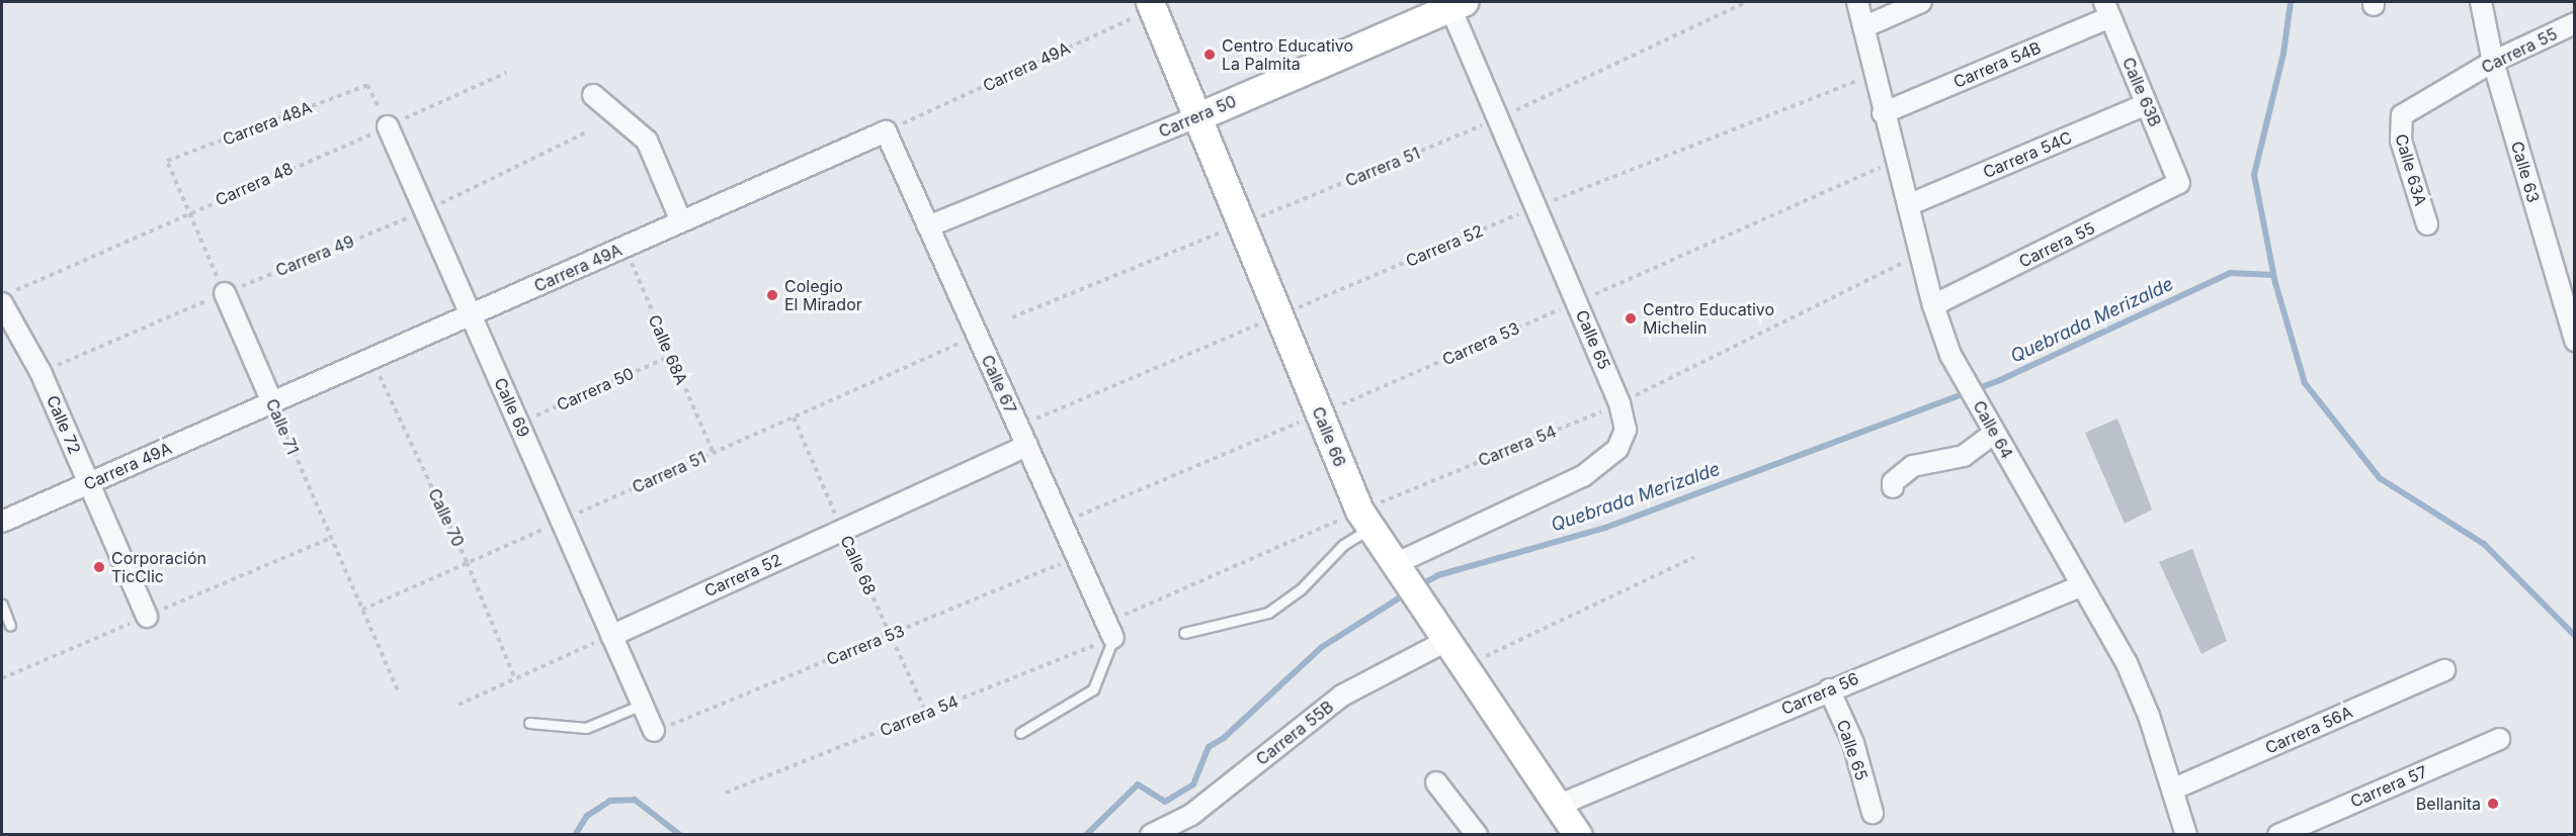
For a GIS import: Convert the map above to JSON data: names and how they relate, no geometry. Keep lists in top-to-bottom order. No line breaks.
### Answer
{"streets":{"street":["Carrera 55","Carrera 54B","Carrera 49A","Calle 63B","Carrera 50","Carrera 54C","Calle 63A","Calle 63","Carrera 52","Calle 65","Calle 67","Calle 69","Calle 72","Calle 71","Calle 64","Calle 66","Carrera 56","Carrera 56A","Carrera 55B","Carrera 57"],"path":["Carrera 48A","Carrera 51","Carrera 48","Carrera 49","Carrera 53","Calle 68A","Carrera 54","Calle 70","Calle 68"]},"crossings":[["Carrera 55","Calle 63B"],["Carrera 55","Calle 63A"],["Carrera 55","Calle 63"],["Carrera 55","Calle 64"],["Carrera 54B","Calle 63B"],["Carrera 54B","Calle 64"],["Carrera 49A","Calle 68A"],["Carrera 49A","Calle 67"],["Carrera 49A","Calle 69"],["Carrera 49A","Calle 72"],["Carrera 49A","Calle 71"],["Carrera 49A","Calle 66"],["Carrera 49A","Calle 70"],["Calle 63B","Carrera 54C"],["Carrera 50","Calle 65"],["Carrera 50","Calle 68A"],["Carrera 50","Calle 67"],["Carrera 50","Calle 69"],["Carrera 50","Calle 66"],["Carrera 48A","Carrera 48"],["Carrera 48A","Calle 69"],["Carrera 54C","Calle 64"],["Carrera 51","Calle 65"],["Carrera 51","Calle 68A"],["Carrera 51","Calle 67"],["Carrera 51","Calle 69"],["Carrera 51","Calle 71"],["Carrera 51","Calle 66"],["Carrera 51","Calle 70"],["Carrera 51","Calle 68"],["Carrera 48","Calle 69"],["Carrera 48","Calle 72"],["Carrera 52","Calle 65"],["Carrera 52","Calle 67"],["Carrera 52","Calle 69"],["Carrera 52","Calle 64"],["Carrera 52","Calle 66"],["Carrera 52","Calle 68"],["Carrera 49","Calle 69"],["Carrera 49","Calle 72"],["Carrera 49","Calle 71"],["Calle 65","Carrera 53"],["Calle 65","Calle 66"],["Calle 65","Carrera 54"],["Calle 65","Carrera 56"],["Carrera 53","Calle 67"],["Carrera 53","Calle 69"],["Carrera 53","Calle 64"],["Carrera 53","Calle 66"],["Carrera 53","Calle 68"],["Calle 67","Carrera 54"],["Calle 64","Carrera 54"],["Calle 64","Carrera 56"],["Calle 64","Carrera 56A"],["Calle 66","Carrera 54"],["Calle 66","Carrera 56"],["Calle 66","Carrera 55B"],["Carrera 54","Calle 68"]],"water":["Quebrada Merizalde"],"places":["Centro Educativo La Palmita","Colegio El Mirador","Centro Educativo Michelin","Corporación TicClic","Bellanita"]}
